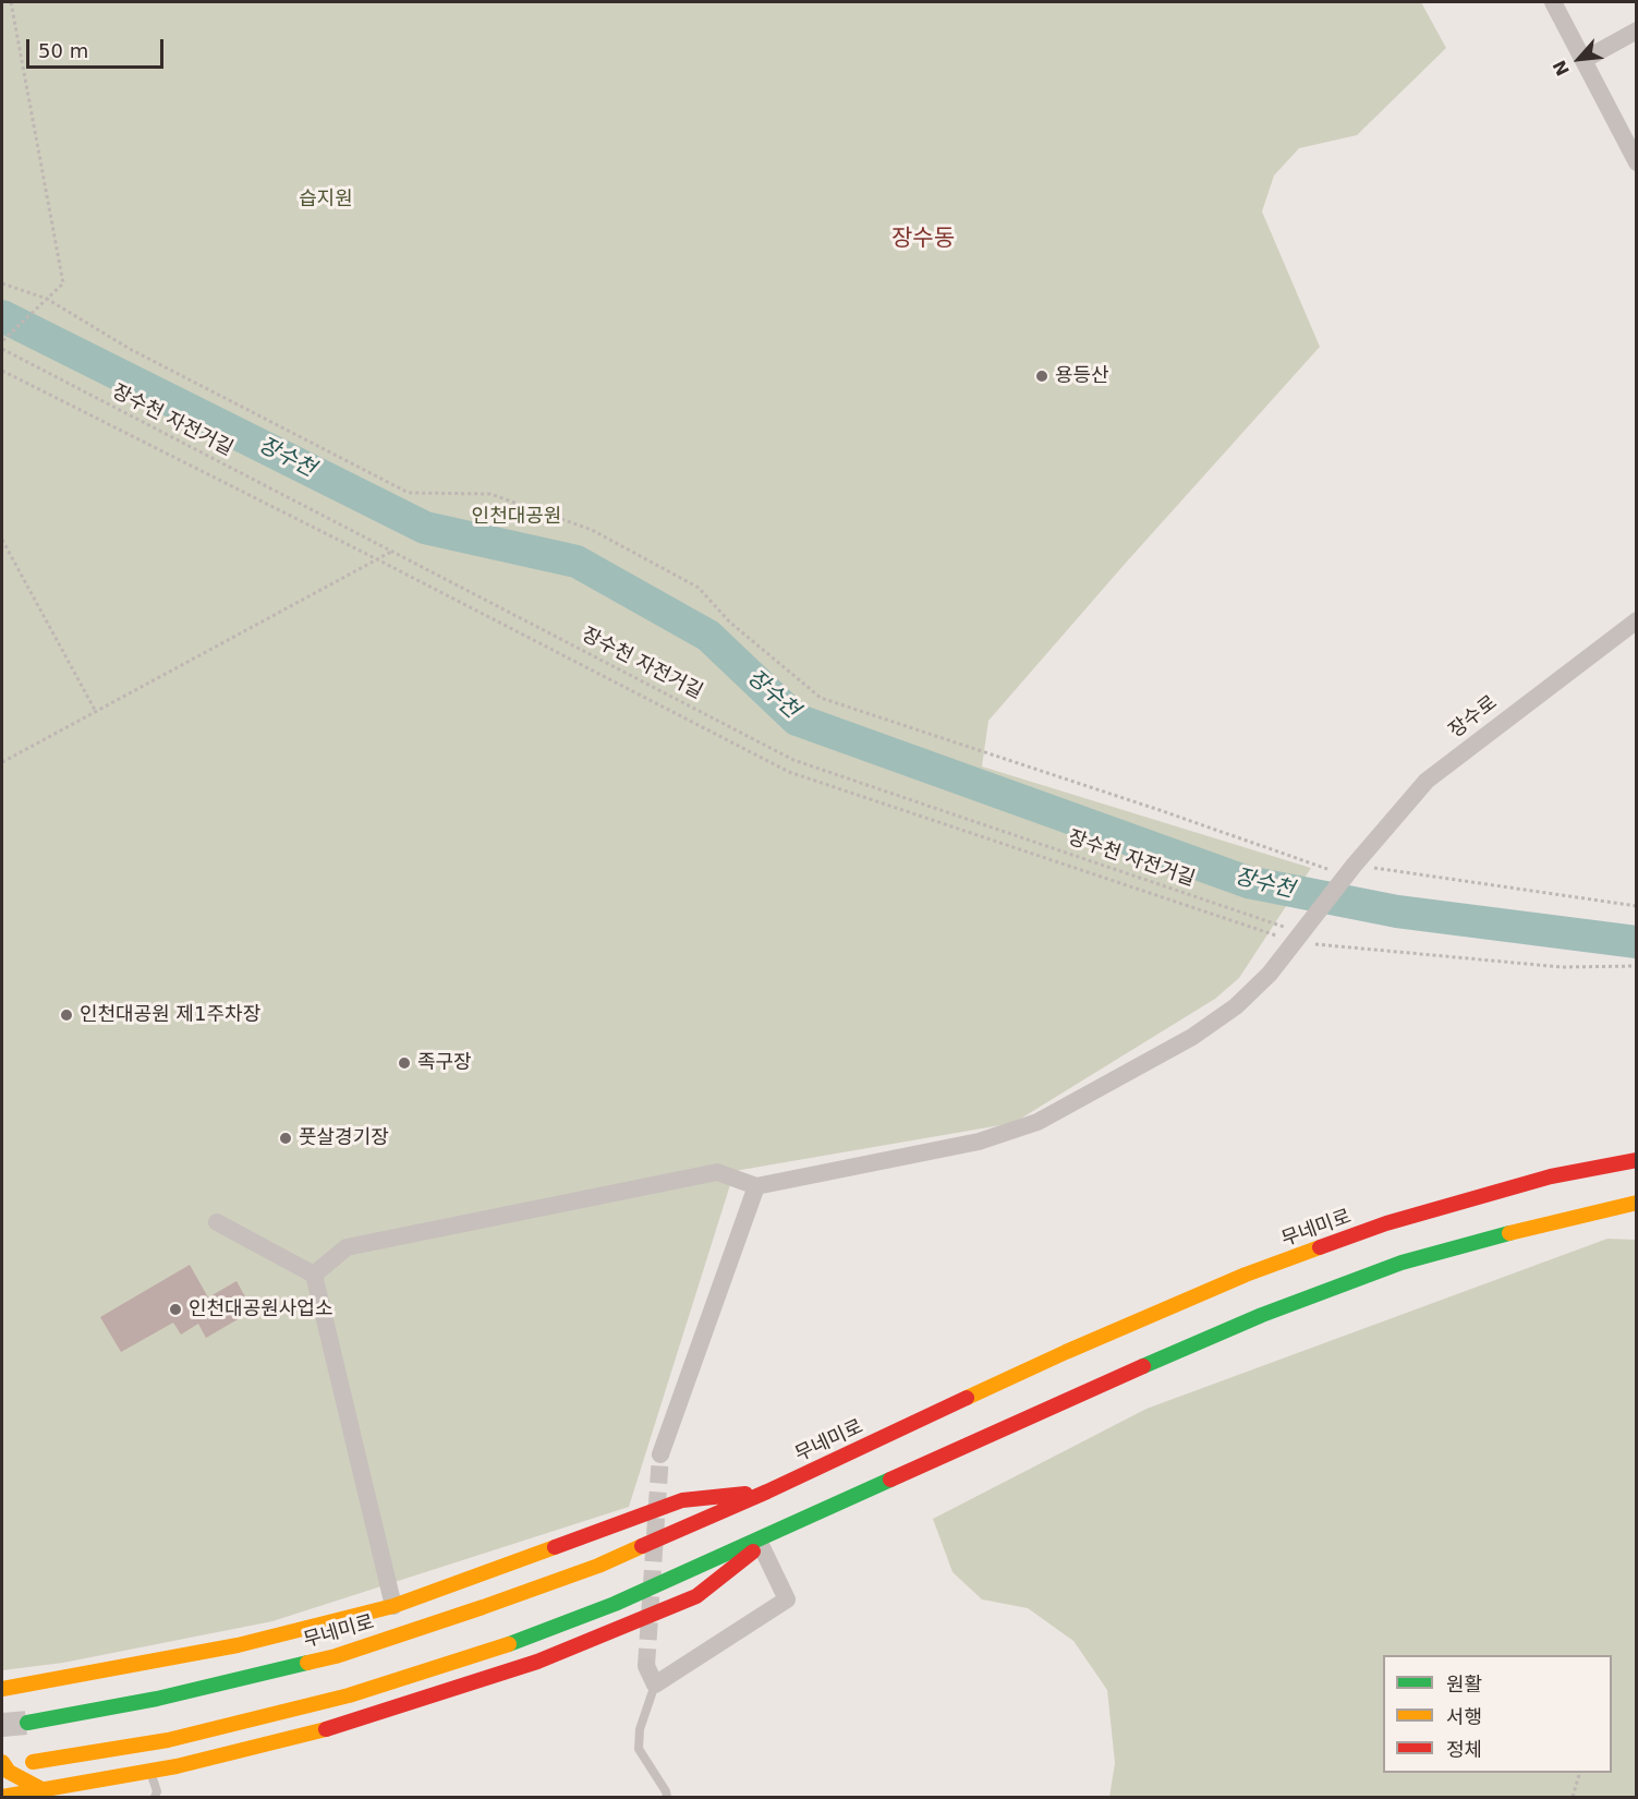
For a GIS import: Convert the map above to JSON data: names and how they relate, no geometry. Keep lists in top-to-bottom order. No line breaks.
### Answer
{"streets":{"main road":["무네미로"],"street":["장수로"],"path":["장수천 자전거길"]},"crossings":[["장수천 자전거길","장수로"]],"districts":["장수동"],"water":["장수천"],"parks":["습지원","인천대공원"],"places":["용등산","인천대공원 제1주차장","족구장","풋살경기장","인천대공원사업소"],"legend":["원활","서행","정체"],"scale_bar":"50 m","north":"bottom left"}
